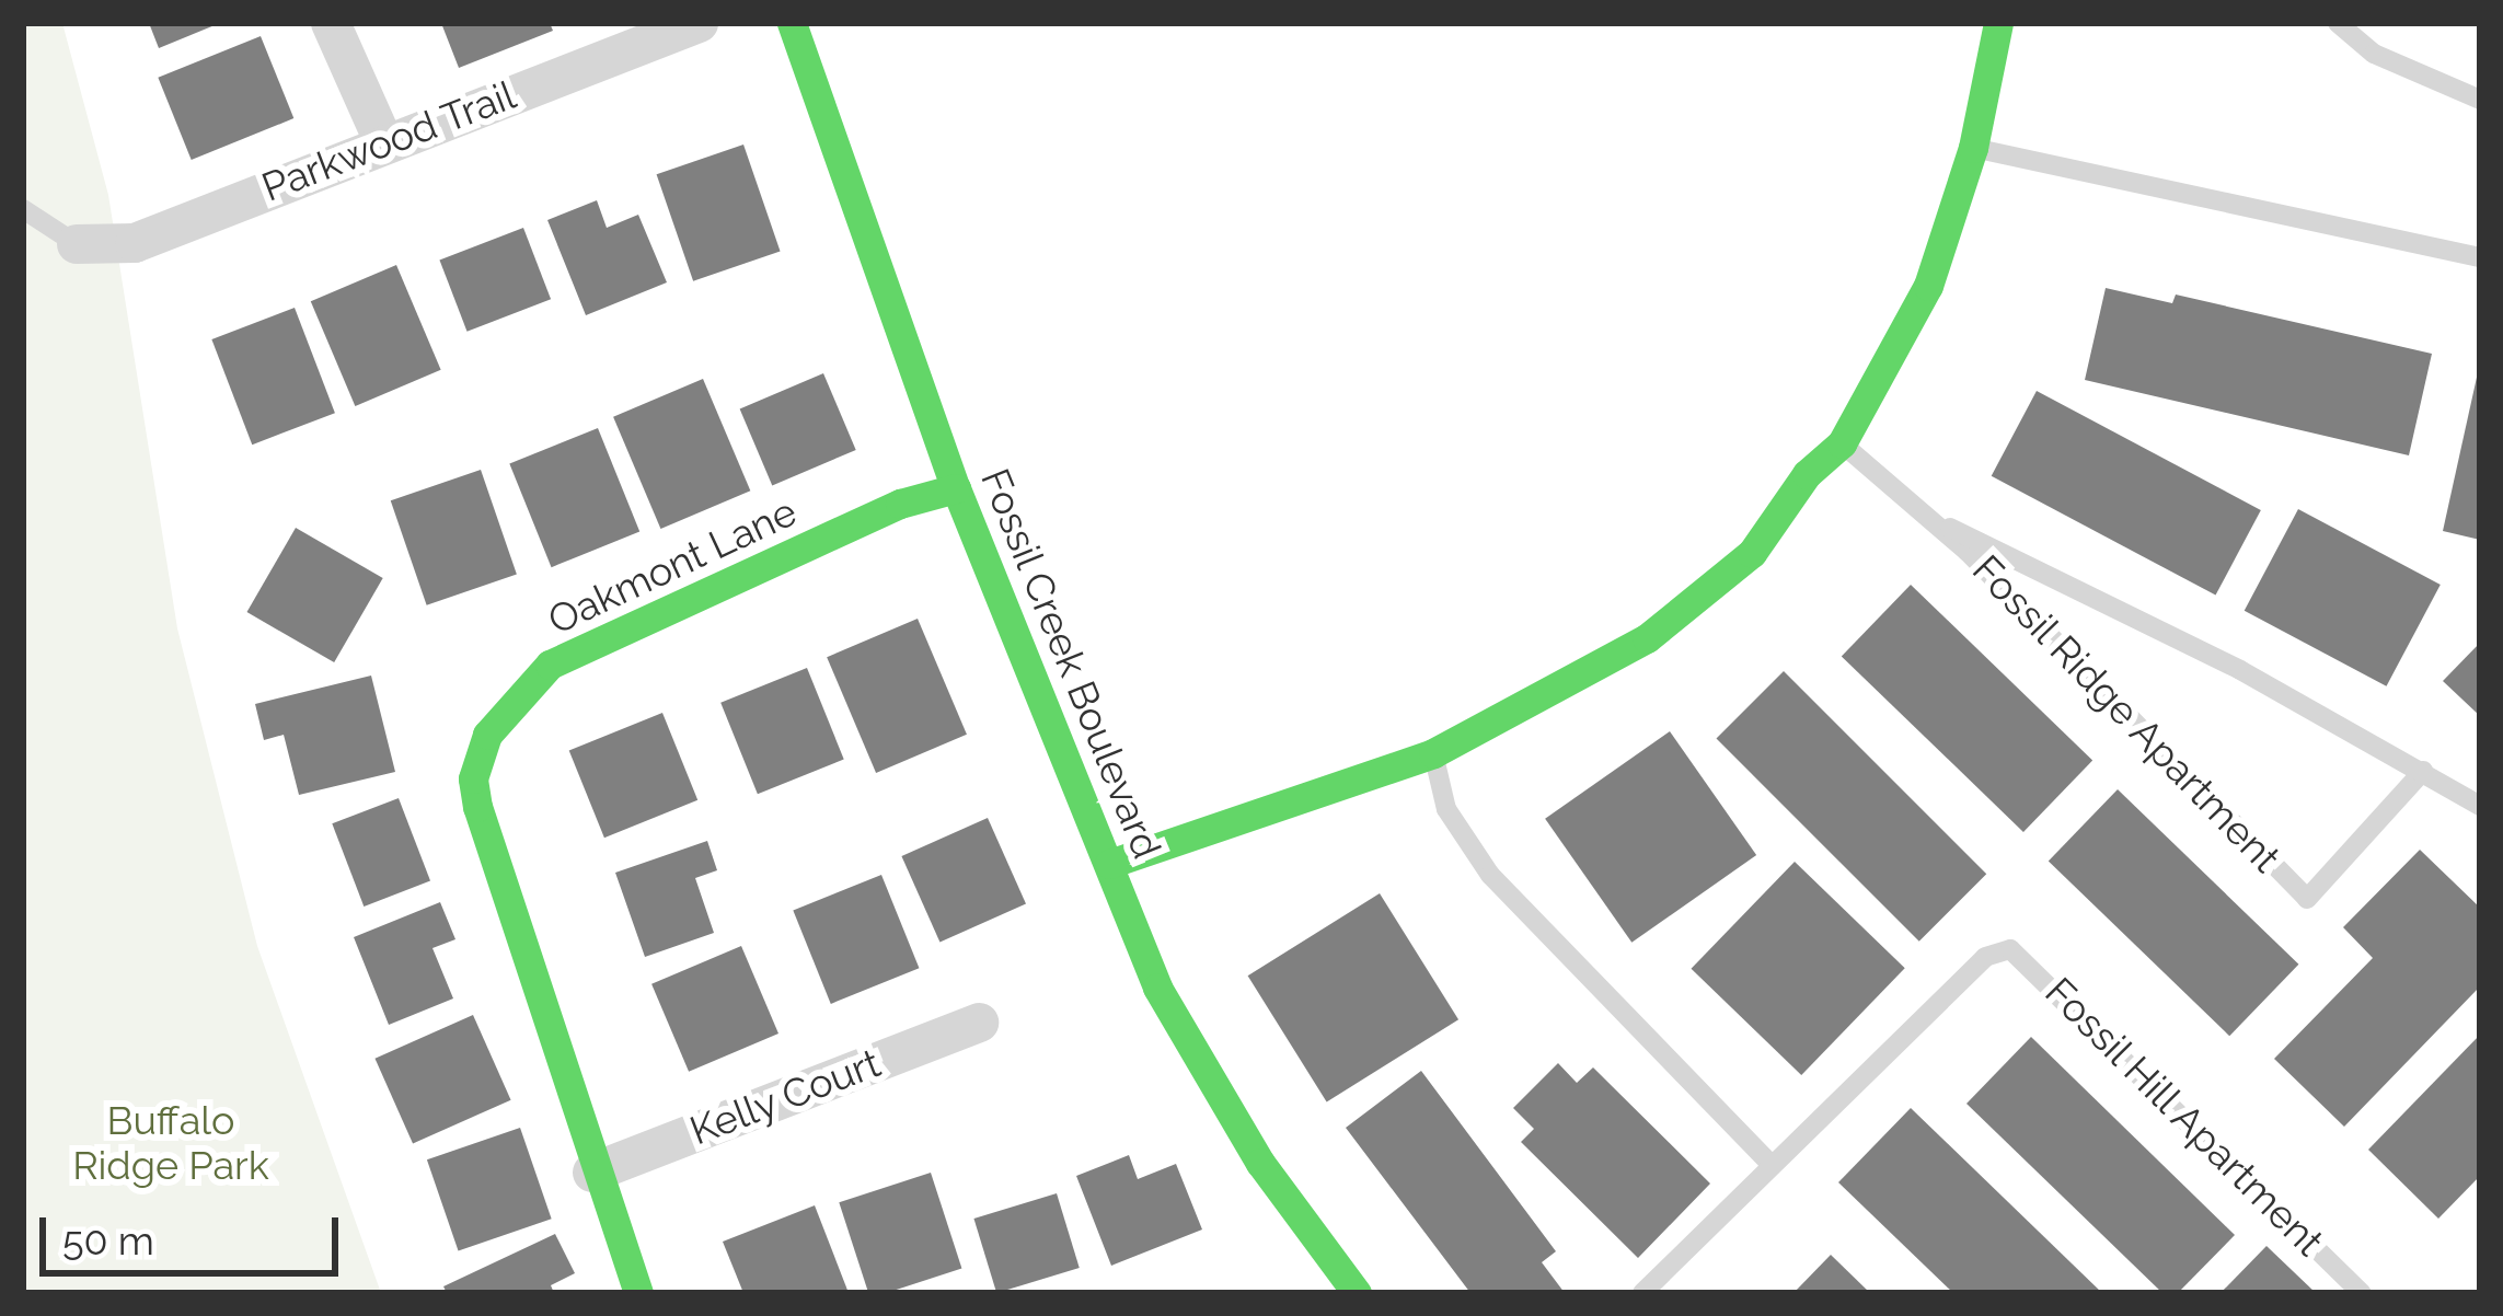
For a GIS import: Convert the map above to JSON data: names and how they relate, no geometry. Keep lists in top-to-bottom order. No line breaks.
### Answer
{"streets":{"street":["Parkwood Trail","Oakmont Lane","Fossil Creek Boulevard","Kelly Court"],"lane":["Fossil Ridge Apartment","Fossil Hill Apartment"]},"crossings":[["Oakmont Lane","Fossil Creek Boulevard"],["Oakmont Lane","Kelly Court"]],"parks":["Buffalo Ridge Park"],"scale_bar":"50 m"}
